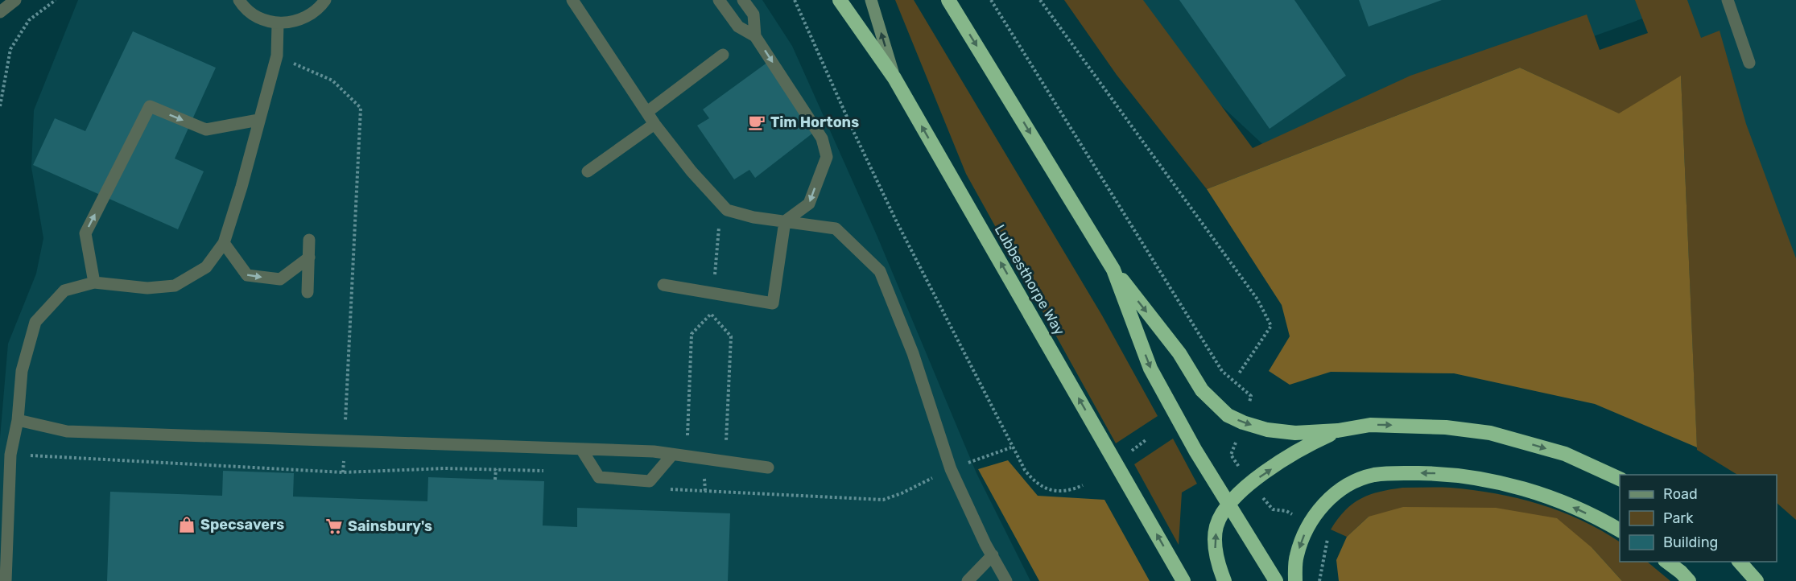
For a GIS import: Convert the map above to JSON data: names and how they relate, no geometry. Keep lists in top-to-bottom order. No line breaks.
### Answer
{"streets":{"highway":["Lubbesthorpe Way"]},"places":{"cafe":["Tim Hortons"],"shop":["Specsavers"],"supermarket":["Sainsbury's"]},"legend":["Road","Park","Building"]}
